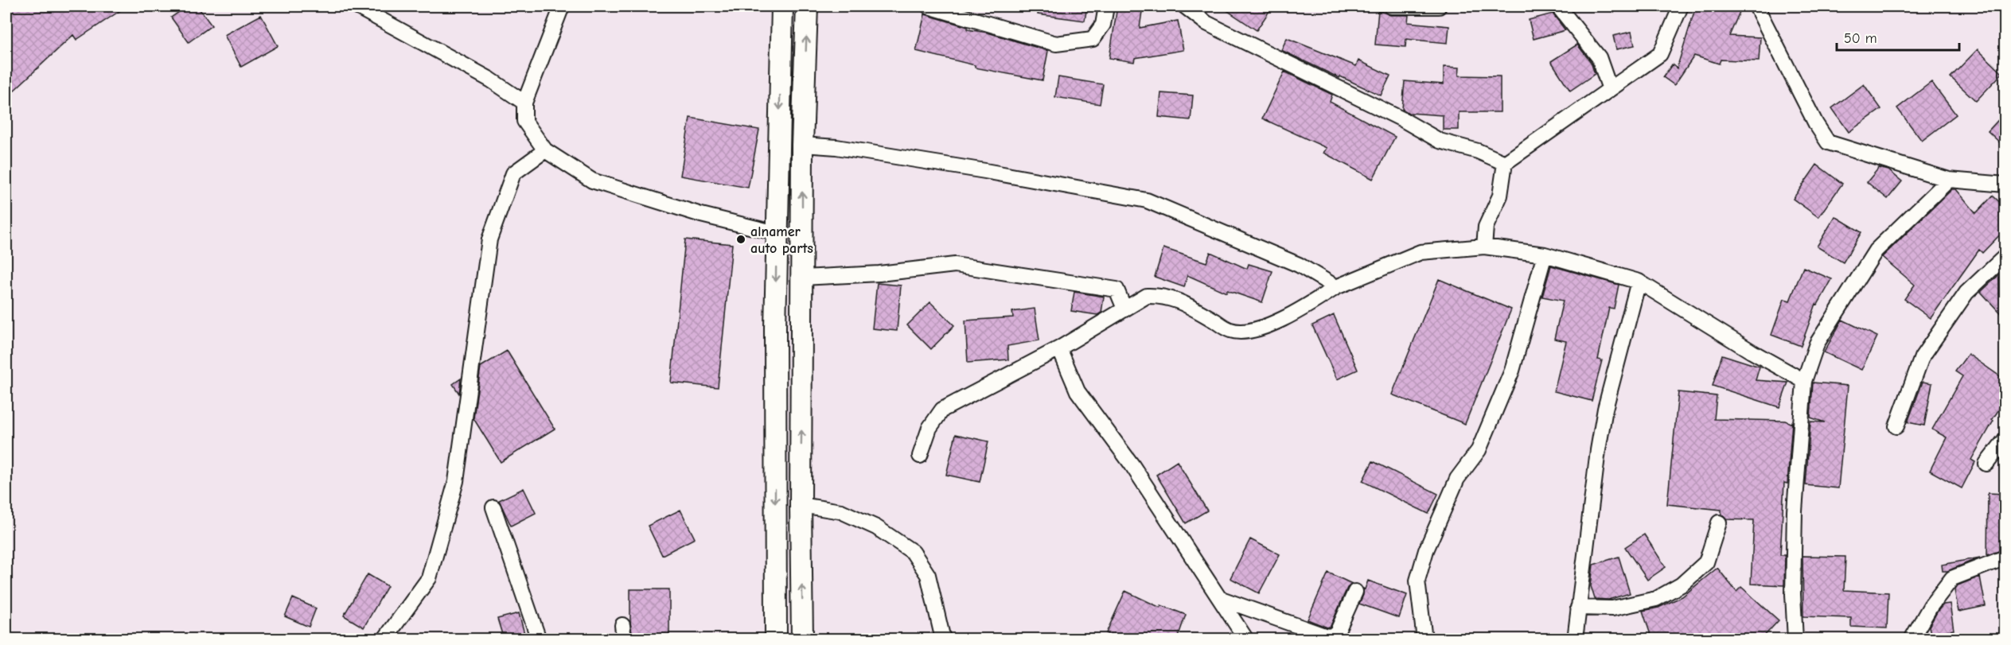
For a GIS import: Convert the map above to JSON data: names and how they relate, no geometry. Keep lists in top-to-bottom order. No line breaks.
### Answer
{"places":["alnamer auto parts"],"scale_bar":"50 m"}
